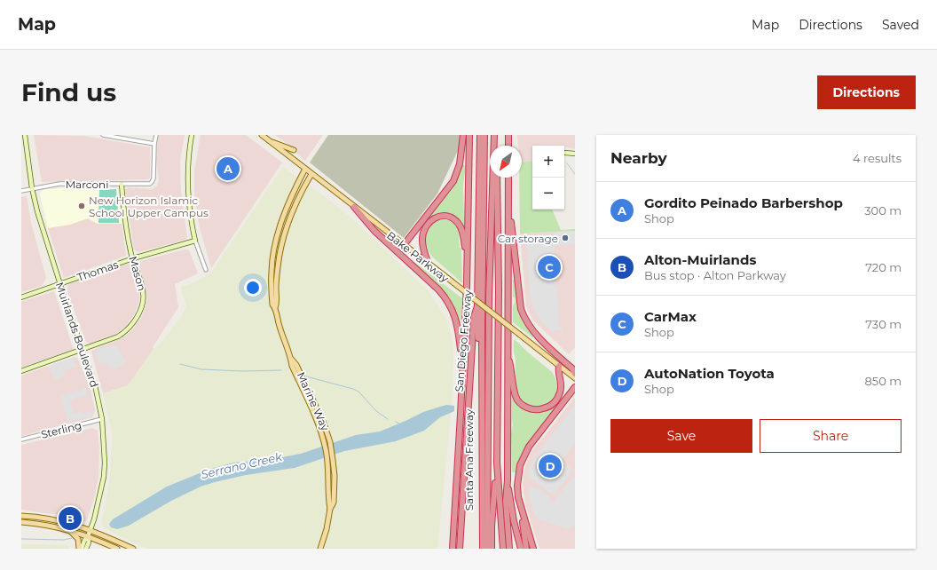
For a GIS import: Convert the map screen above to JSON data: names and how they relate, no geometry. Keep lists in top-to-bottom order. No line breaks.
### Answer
{"streets":{"highway":["San Diego Freeway","Santa Ana Freeway"],"main road":["Bake Parkway","Marine Way"],"street":["Marconi","Thomas","Mason","Muirlands Boulevard","Sterling"]},"crossings":[["Marconi","Mason"],["Marconi","Muirlands Boulevard"],["Bake Parkway","Marine Way"],["Thomas","Mason"],["Thomas","Muirlands Boulevard"],["Mason","Muirlands Boulevard"],["Muirlands Boulevard","Sterling"],["San Diego Freeway","Santa Ana Freeway"]],"water":["Serrano Creek"],"places":["New Horizon Islamic School Upper Campus","Car storage"],"north":"bottom left","page":{"header":"Map","nav":["Map","Directions","Saved"],"buttons":["Directions",["Save","Share"]],"title":"Find us","heading":["Nearby","4 results"],"map_buttons":["+","−"],"pins":["A","C","D","B"],"list":[{"mark":"A","name":"Gordito Peinado Barbershop","note":"Shop","value":"300 m"},{"mark":"B","name":"Alton-Muirlands","note":"Bus stop · Alton Parkway","value":"720 m"},{"mark":"C","name":"CarMax","note":"Shop","value":"730 m"},{"mark":"D","name":"AutoNation Toyota","note":"Shop","value":"850 m"}]}}
